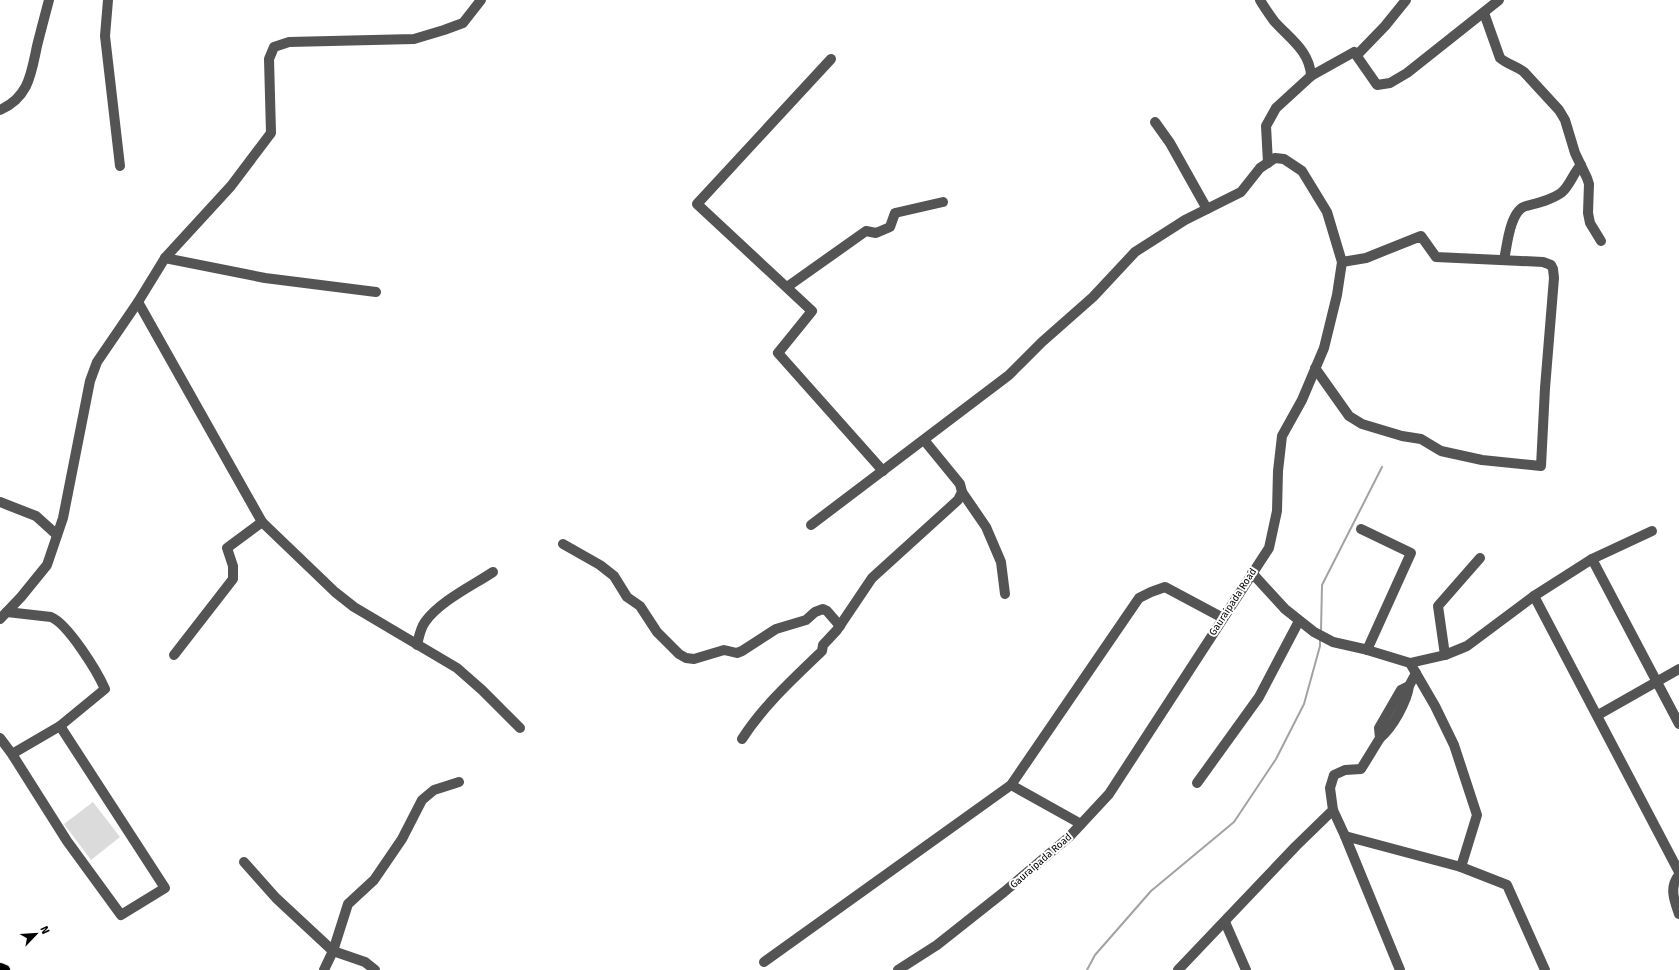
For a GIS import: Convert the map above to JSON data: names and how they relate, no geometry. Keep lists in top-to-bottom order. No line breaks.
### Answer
{"streets":{"street":["Gauraipada Road"]},"north":"top right"}
